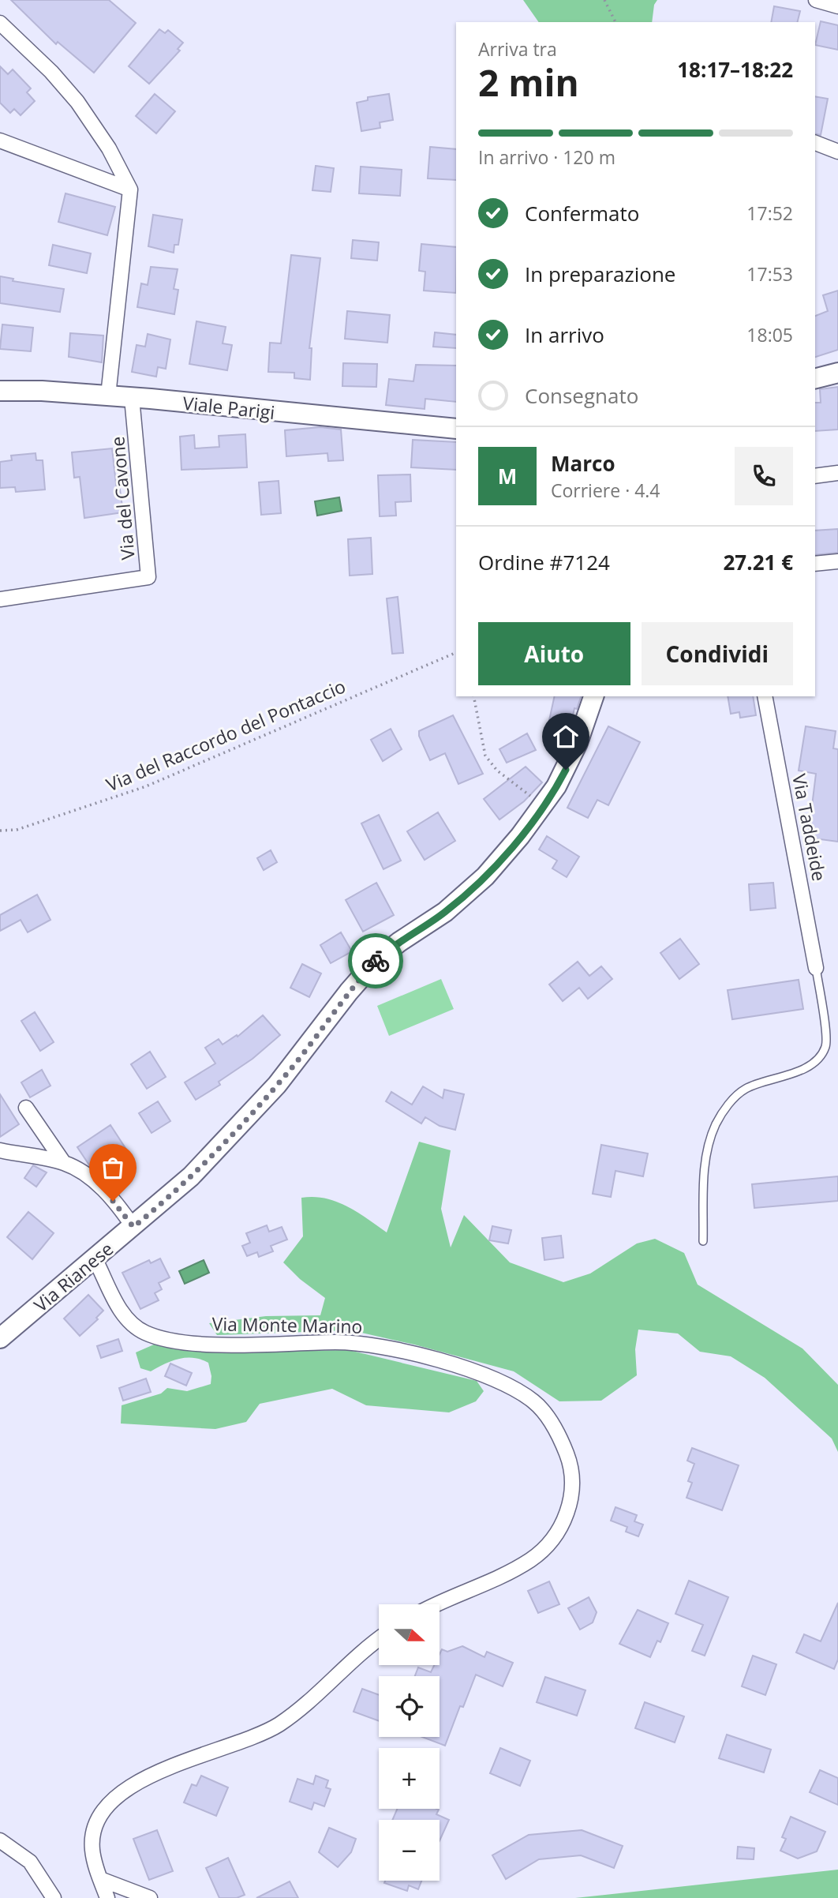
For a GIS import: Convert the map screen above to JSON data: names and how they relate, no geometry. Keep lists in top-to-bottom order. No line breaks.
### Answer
{"streets":{"main road":["Viale Parigi","Via Rianese"],"street":["Via del Cavone","Via Taddeide","Via Monte Marino"],"path":["Via del Raccordo del Pontaccio"]},"crossings":[["Viale Parigi","Via del Cavone"],["Via Rianese","Via Monte Marino"]],"north":"right","page":{"heading":["2 min","Arriva tra","18:17–18:22"],"panel":["Marco","Corriere · 4.4","Ordine #7124","27.21 €"],"bar":"In arrivo · 120 m","list":[["Confermato","17:52"],["In preparazione","17:53"],["In arrivo","18:05"],"Consegnato"],"round":"M","buttons":["Aiuto","Condividi"],"map_buttons":["+","−"]}}
